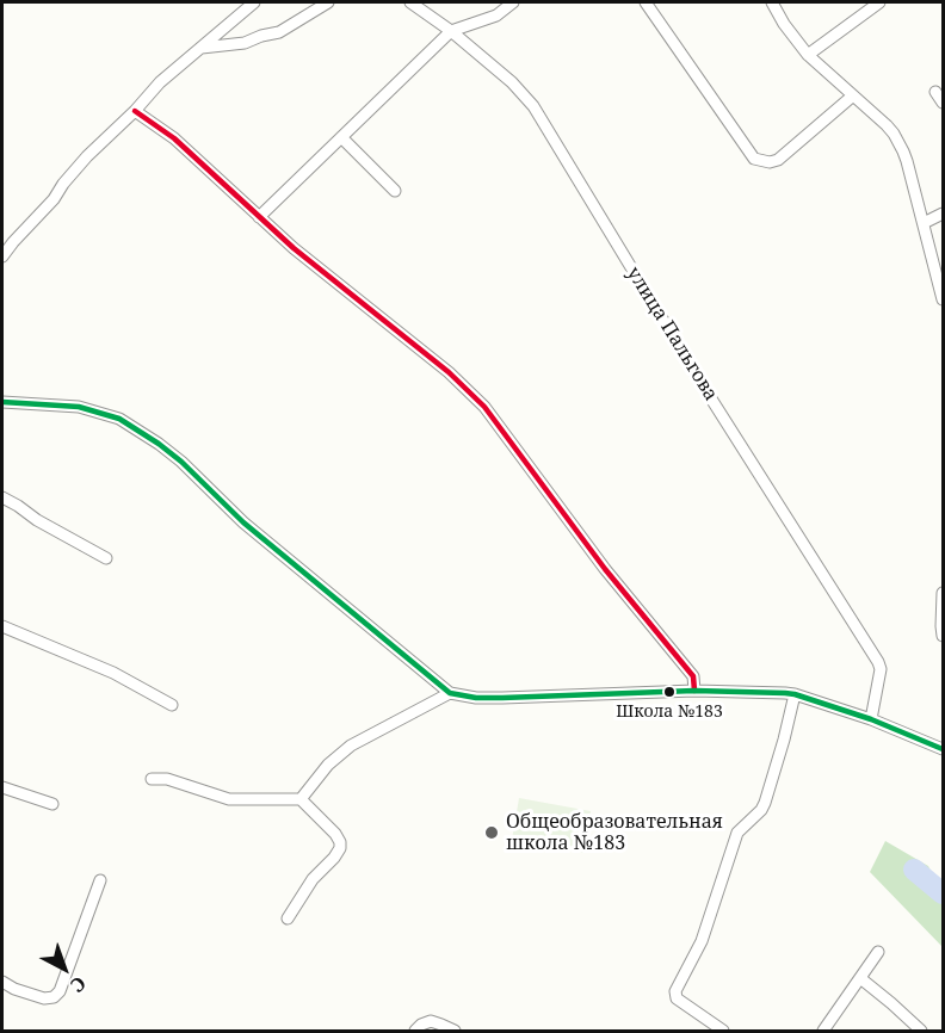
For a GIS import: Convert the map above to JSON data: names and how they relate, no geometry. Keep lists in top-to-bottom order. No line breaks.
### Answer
{"streets":{"street":["улица Пальгова"]},"places":["Школа №183","Общеобразовательная школа №183"],"north":"bottom right"}
